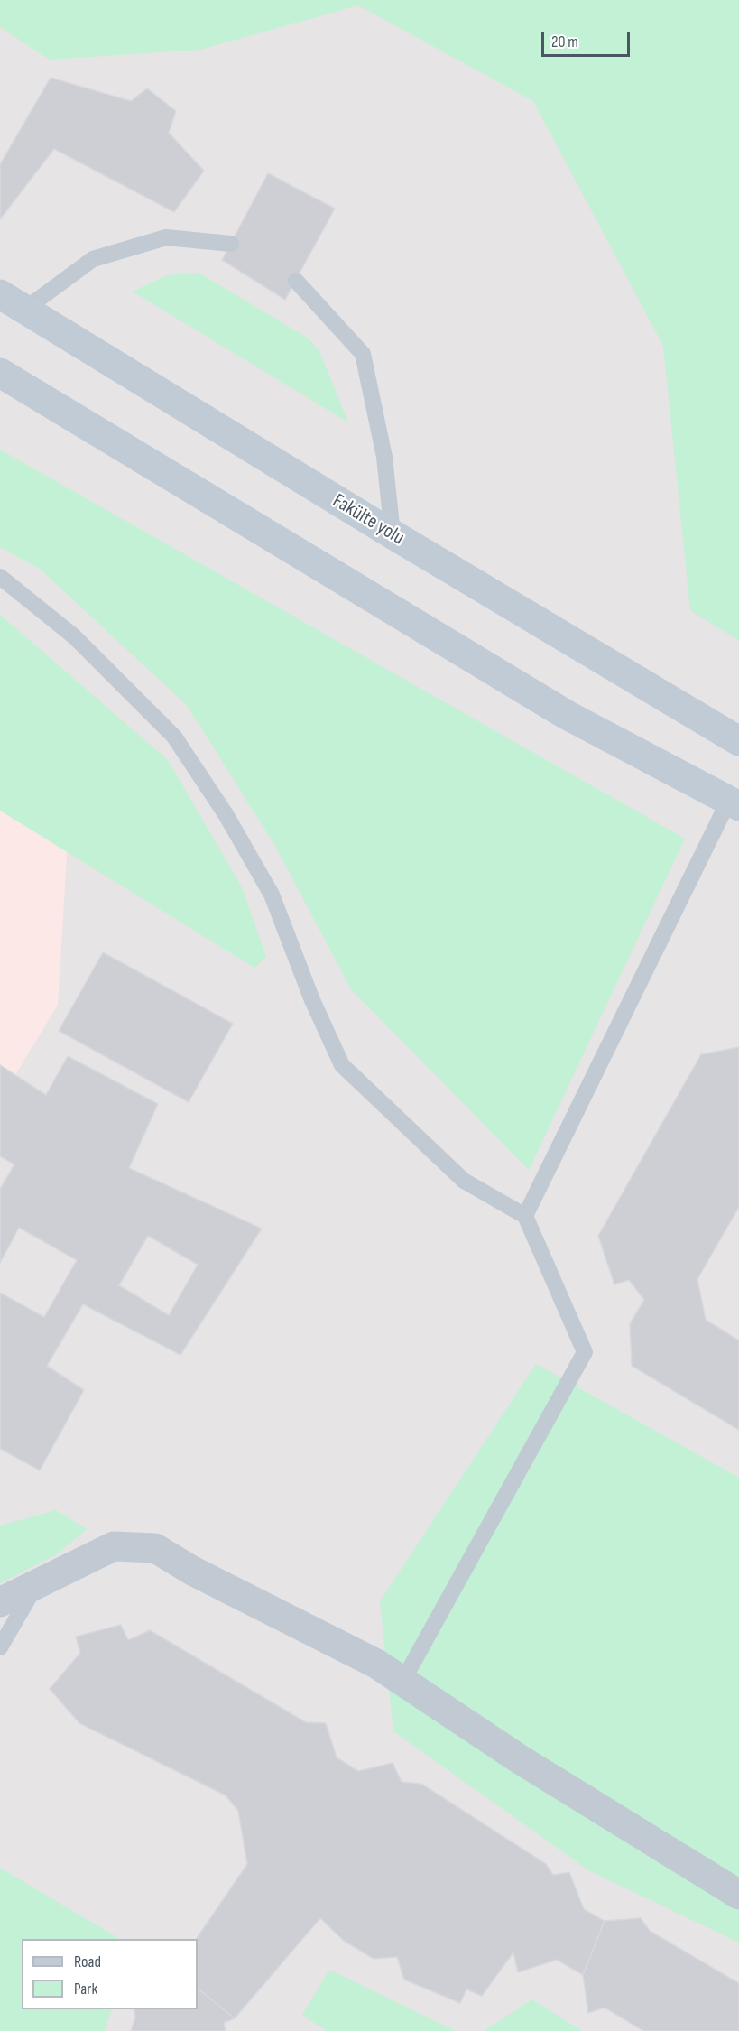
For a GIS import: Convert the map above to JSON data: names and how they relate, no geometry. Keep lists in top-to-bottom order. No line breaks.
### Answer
{"streets":{"street":["Fakülte yolu"]},"legend":["Road","Park"],"scale_bar":"20 m"}
